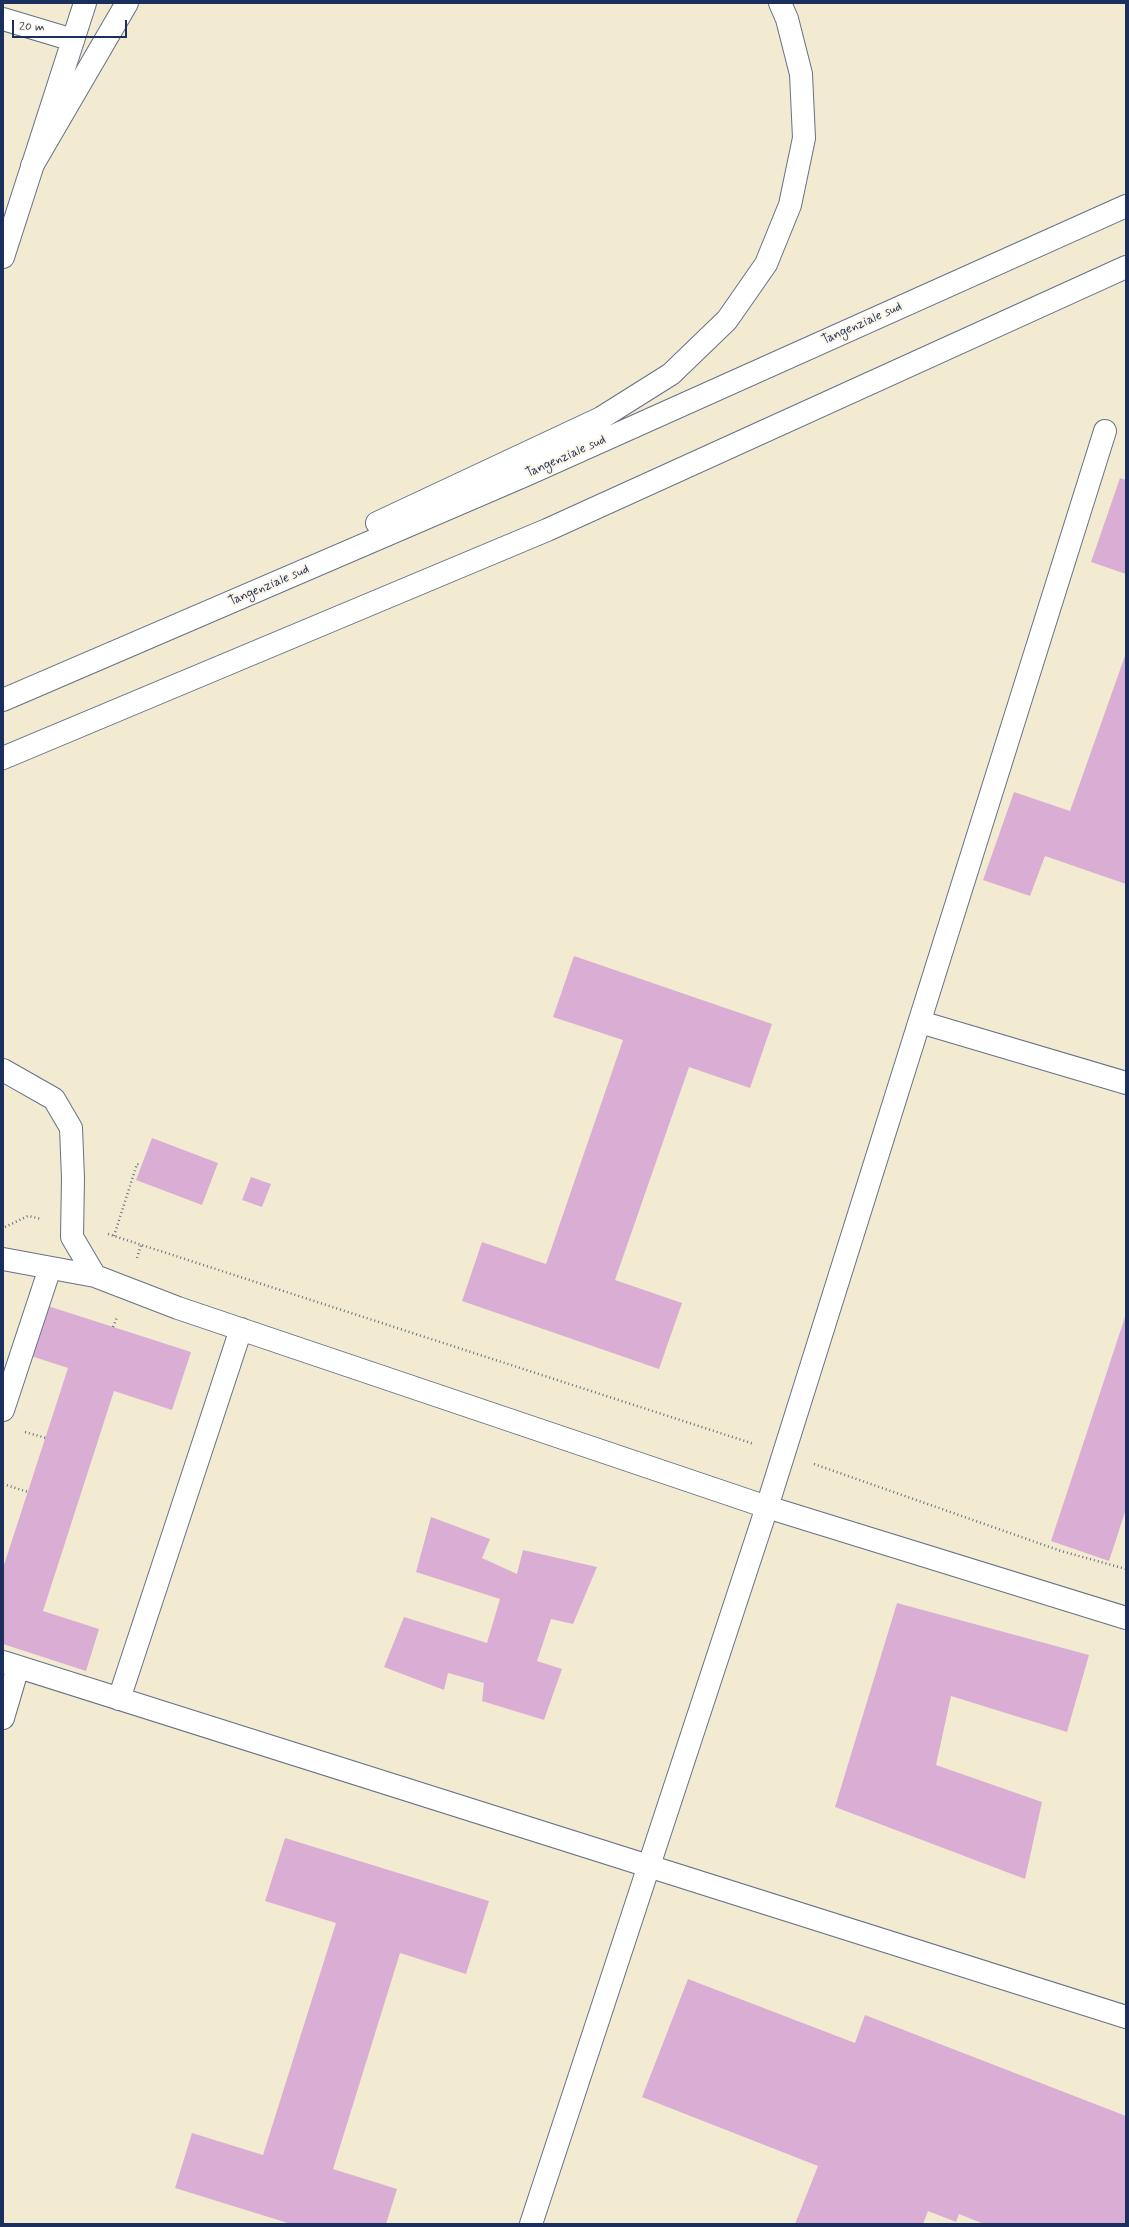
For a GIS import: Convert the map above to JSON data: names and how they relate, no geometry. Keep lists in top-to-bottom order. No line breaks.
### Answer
{"streets":{"main road":["Tangenziale sud"]},"scale_bar":"20 m"}
